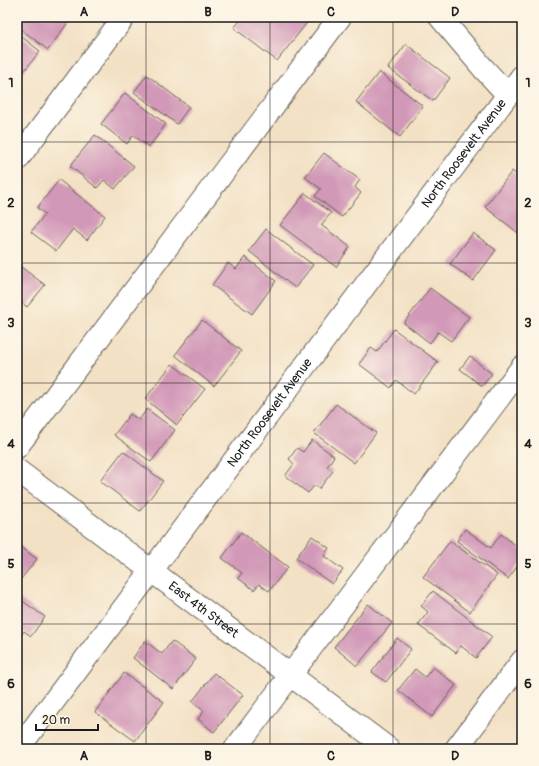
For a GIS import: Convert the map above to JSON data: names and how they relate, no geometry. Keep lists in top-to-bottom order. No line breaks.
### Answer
{"streets":{"street":["North Roosevelt Avenue","East 4th Street"]},"crossings":[["North Roosevelt Avenue","East 4th Street"]],"scale_bar":"20 m","grid":{"columns":["A","B","C","D"],"rows":["1","2","3","4","5","6"]}}
